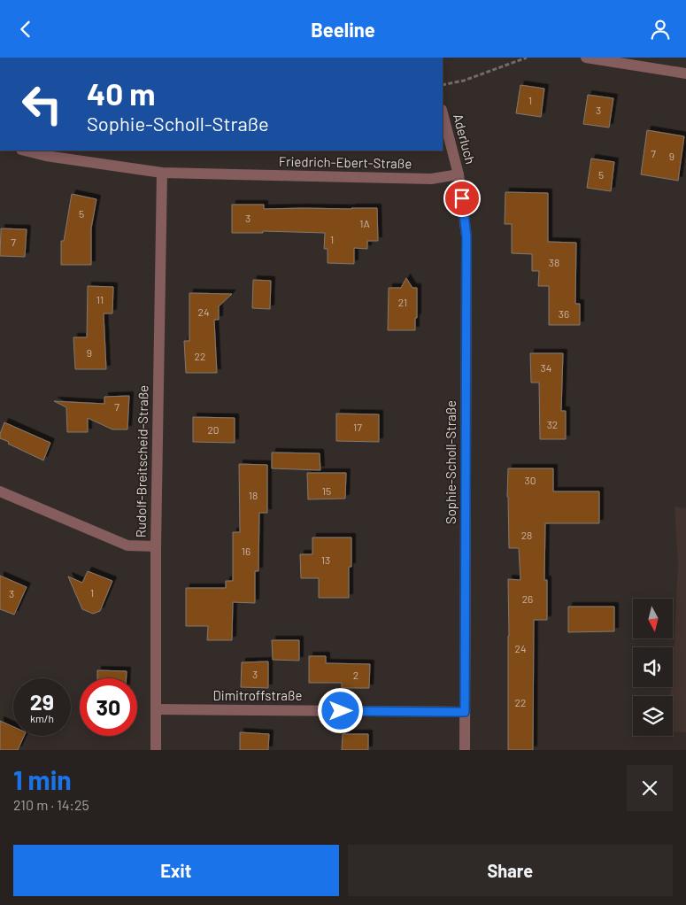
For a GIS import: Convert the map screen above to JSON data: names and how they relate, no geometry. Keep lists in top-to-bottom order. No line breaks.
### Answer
{"streets":{"street":["Aderluch","Friedrich-Ebert-Straße","Rudolf-Breitscheid-Straße","Sophie-Scholl-Straße","Dimitroffstraße"]},"crossings":[["Aderluch","Friedrich-Ebert-Straße"],["Aderluch","Sophie-Scholl-Straße"],["Friedrich-Ebert-Straße","Rudolf-Breitscheid-Straße"],["Friedrich-Ebert-Straße","Sophie-Scholl-Straße"],["Rudolf-Breitscheid-Straße","Dimitroffstraße"],["Sophie-Scholl-Straße","Dimitroffstraße"]],"house_numbers":["1","3","7","9","5","5","3","1A","1","7","38","11","21","24","36","9","22","34","7","32","17","20","30","15","18","28","16","13","1","3","26","24","3","2","22"],"north":"bottom","page":{"header":"Beeline","turn":["40 m","Sophie-Scholl-Straße"],"speed":"29 km/h","limit":"30","heading":["1 min","210 m · 14:25"],"buttons":["Exit","Share"]}}
